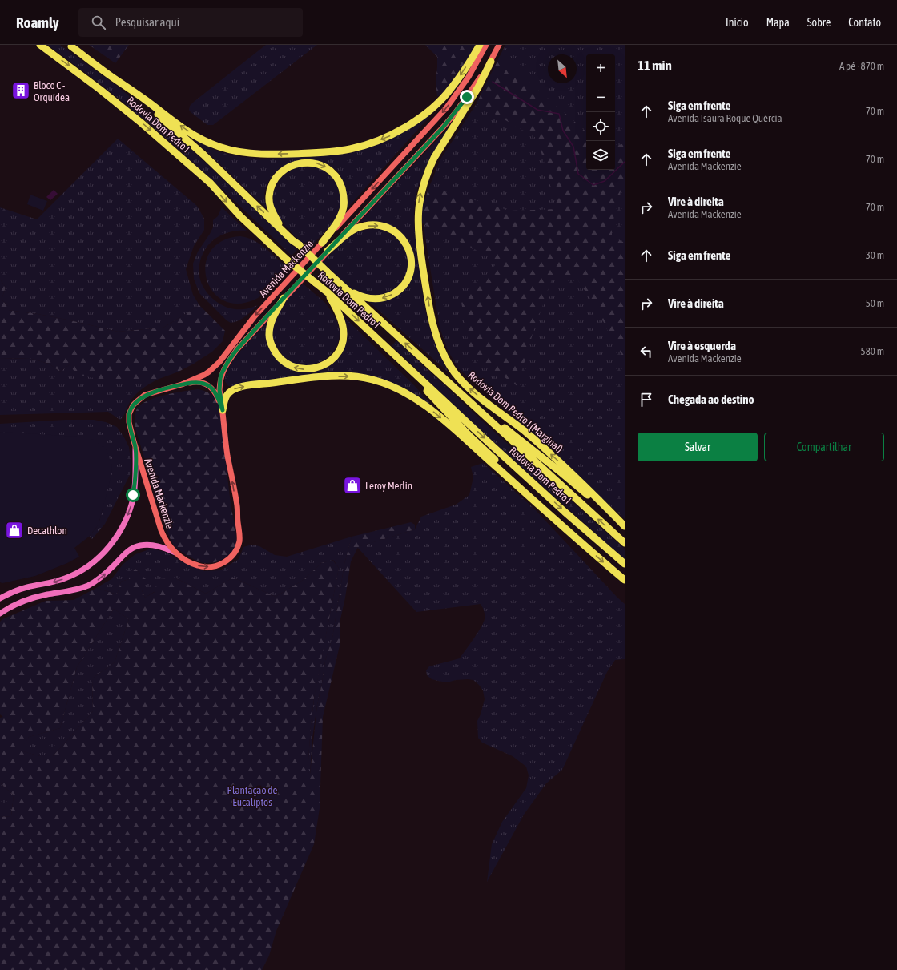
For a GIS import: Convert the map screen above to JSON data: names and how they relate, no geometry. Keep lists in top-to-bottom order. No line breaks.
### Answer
{"streets":{"highway":["Rodovia Dom Pedro I","Rodovia Dom Pedro I (Marginal)"],"main road":["Avenida Mackenzie"]},"crossings":[["Avenida Mackenzie","Rodovia Dom Pedro I (Marginal)"]],"one_way":["Rodovia Dom Pedro I (Marginal)"],"parks":["Plantação de Eucaliptos"],"places":{"building":["Bloco C - Orquídea"],"shop":["Leroy Merlin","Decathlon"]},"north":"bottom right","page":{"header":"Roamly","search":"Pesquisar aqui","nav":["Início","Mapa","Sobre","Contato"],"heading":["11 min","A pé · 870 m"],"map_buttons":["+","−"],"list":[["Siga em frente","Avenida Isaura Roque Quércia","70 m"],["Siga em frente","Avenida Mackenzie","70 m"],["Vire à direita","Avenida Mackenzie","70 m"],["Siga em frente","30 m"],["Vire à direita","50 m"],["Vire à esquerda","Avenida Mackenzie","580 m"],"Chegada ao destino"],"buttons":["Salvar","Compartilhar"]}}
